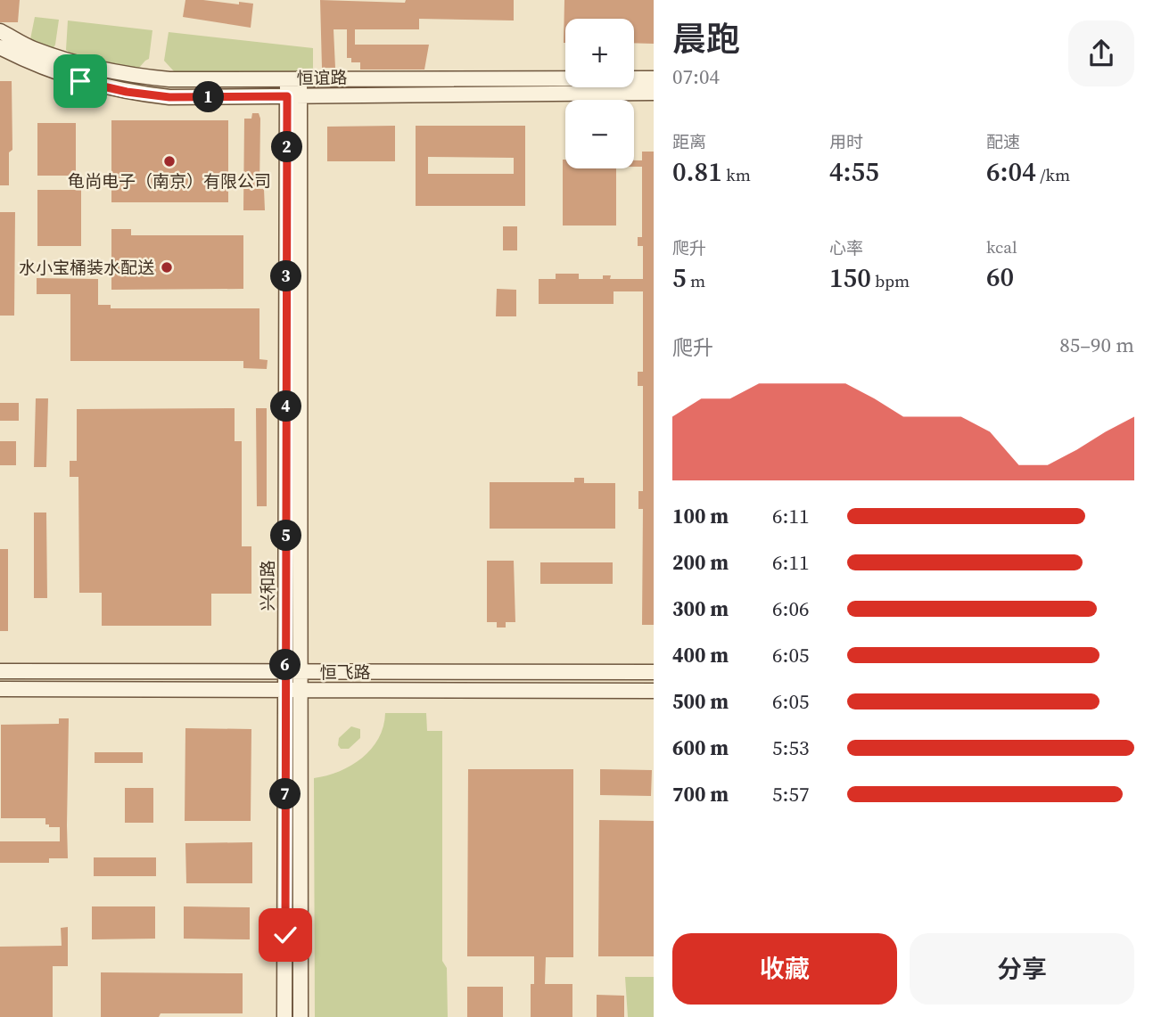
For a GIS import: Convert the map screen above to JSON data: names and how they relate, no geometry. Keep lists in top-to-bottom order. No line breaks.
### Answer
{"streets":{"main road":["恒谊路","兴和路","恒飞路"]},"crossings":[["恒谊路","兴和路"],["兴和路","恒飞路"]],"places":["龟尚电子（南京）有限公司","水小宝桶装水配送"],"page":{"heading":["晨跑","07:04"],"map_buttons":["+","−"],"pins":["1","2","3","4","5","6","7"],"stats":[["距离","0.81 km"],["用时","4:55"],["配速","6:04 /km"],["爬升","5 m"],["心率","150 bpm"],["kcal","60"]],"chart":["爬升","85–90 m"],"list":[{"name":"100 m","note":"6:11"},{"name":"200 m","note":"6:11"},{"name":"300 m","note":"6:06"},{"name":"400 m","note":"6:05"},{"name":"500 m","note":"6:05"},{"name":"600 m","note":"5:53"},{"name":"700 m","note":"5:57"}],"buttons":["收藏","分享"]}}
